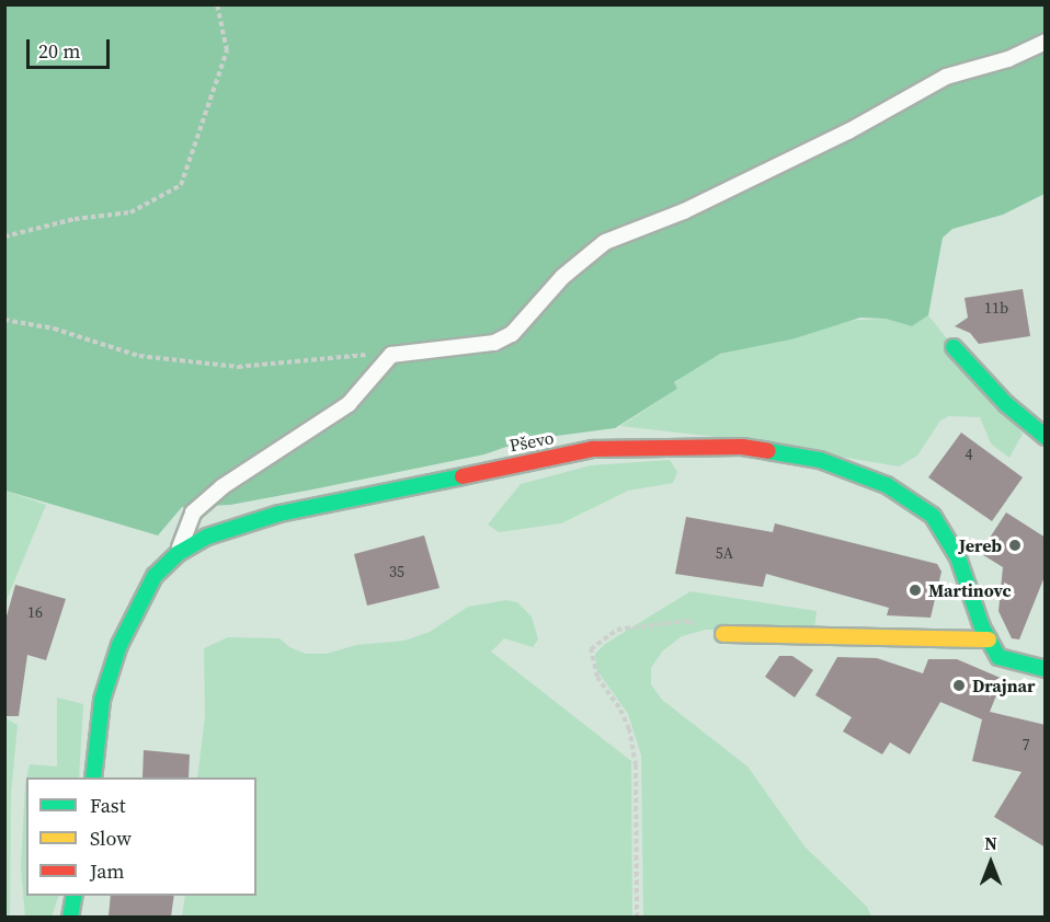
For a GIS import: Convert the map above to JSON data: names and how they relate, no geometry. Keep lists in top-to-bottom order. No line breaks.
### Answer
{"streets":{"street":["Pševo"]},"places":["Jereb","Martinovc","Drajnar"],"house_numbers":["11b","4","5A","35","16","7"],"legend":["Fast","Slow","Jam"],"scale_bar":"20 m","north":"top"}
